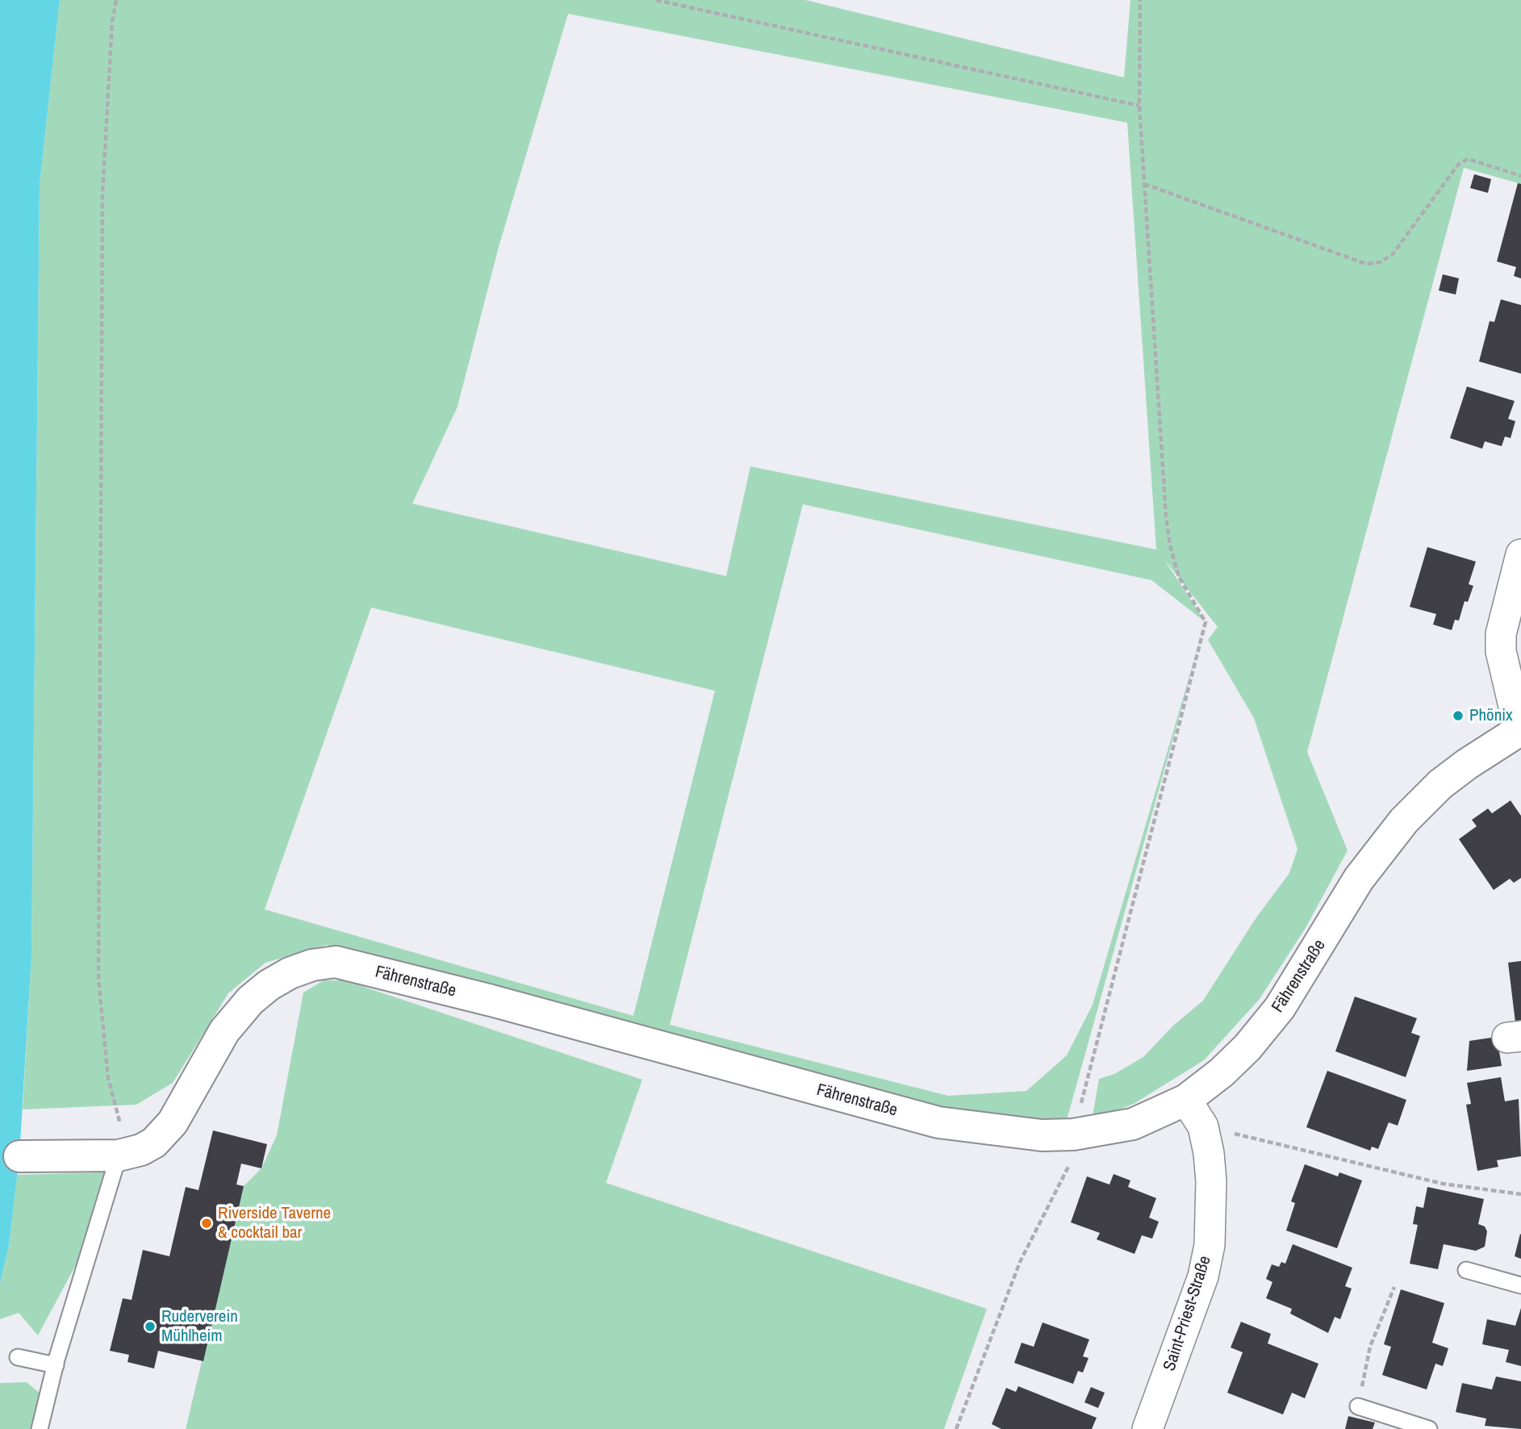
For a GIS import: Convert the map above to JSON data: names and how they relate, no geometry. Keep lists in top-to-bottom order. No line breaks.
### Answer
{"streets":{"street":["Fährenstraße","Saint-Priest-Straße"]},"crossings":[["Fährenstraße","Saint-Priest-Straße"]],"places":["Phönix","Riverside Taverne & cocktail bar","Ruderverein Mühlheim"]}
